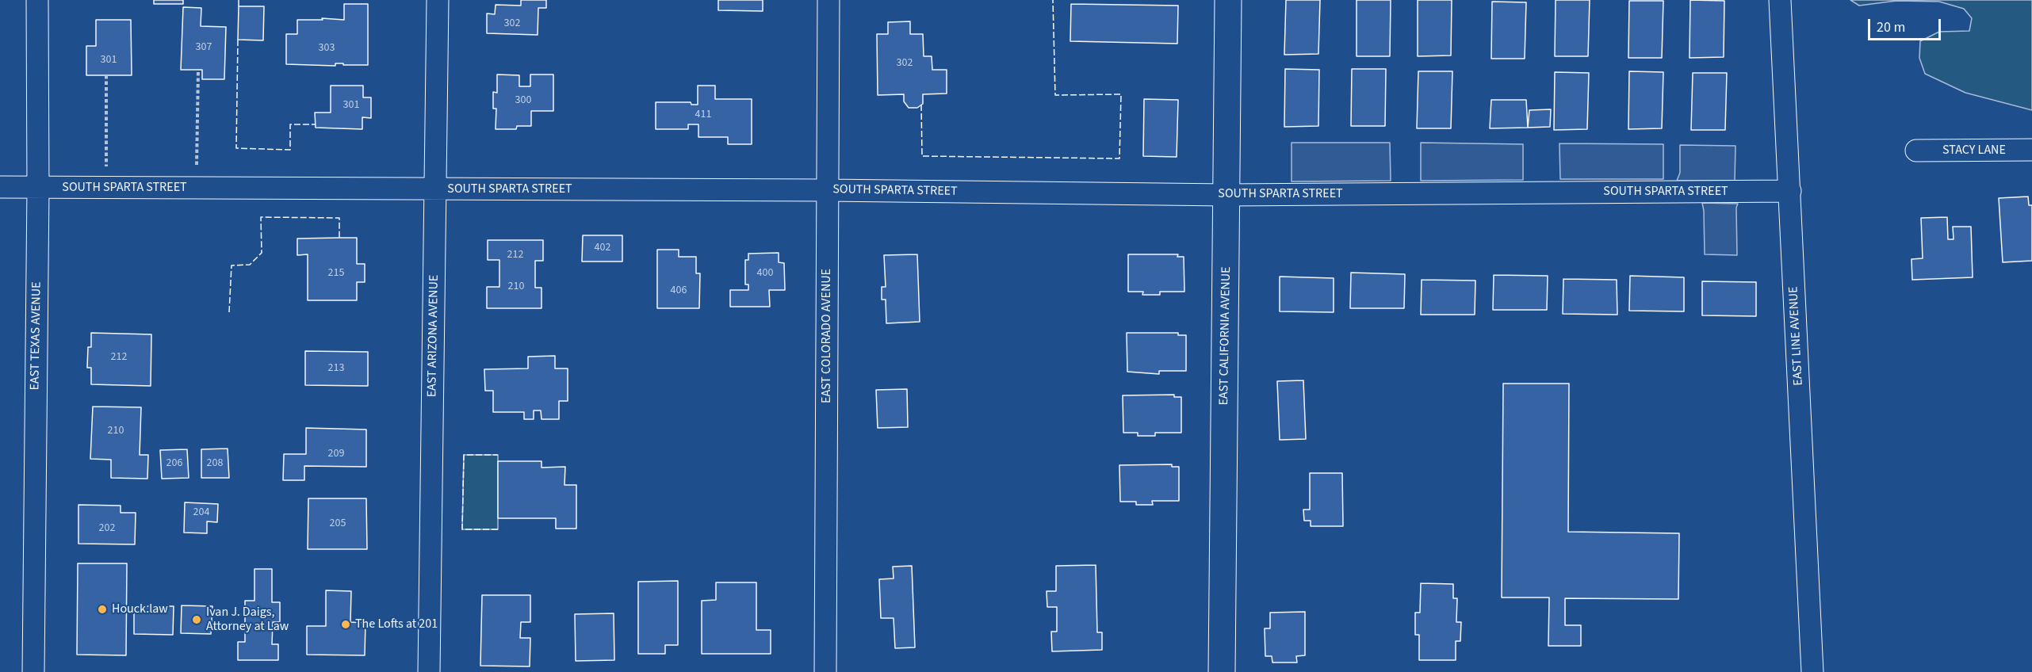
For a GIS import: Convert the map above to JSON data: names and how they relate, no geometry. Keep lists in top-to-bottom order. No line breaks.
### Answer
{"streets":{"main road":["EAST CALIFORNIA AVENUE"],"street":["STACY LANE","SOUTH SPARTA STREET","EAST TEXAS AVENUE","EAST ARIZONA AVENUE","EAST COLORADO AVENUE","EAST LINE AVENUE"]},"crossings":[["SOUTH SPARTA STREET","EAST TEXAS AVENUE"],["SOUTH SPARTA STREET","EAST ARIZONA AVENUE"],["SOUTH SPARTA STREET","EAST COLORADO AVENUE"],["SOUTH SPARTA STREET","EAST CALIFORNIA AVENUE"],["SOUTH SPARTA STREET","EAST LINE AVENUE"]],"places":["Houck.law","Ivan J. Daigs, Attorney at Law","The Lofts at 201"],"house_numbers":["302","307","303","301","302","300","301","411","402","212","215","400","210","406","212","213","210","209","206","208","204","205","202"],"scale_bar":"20 m"}
